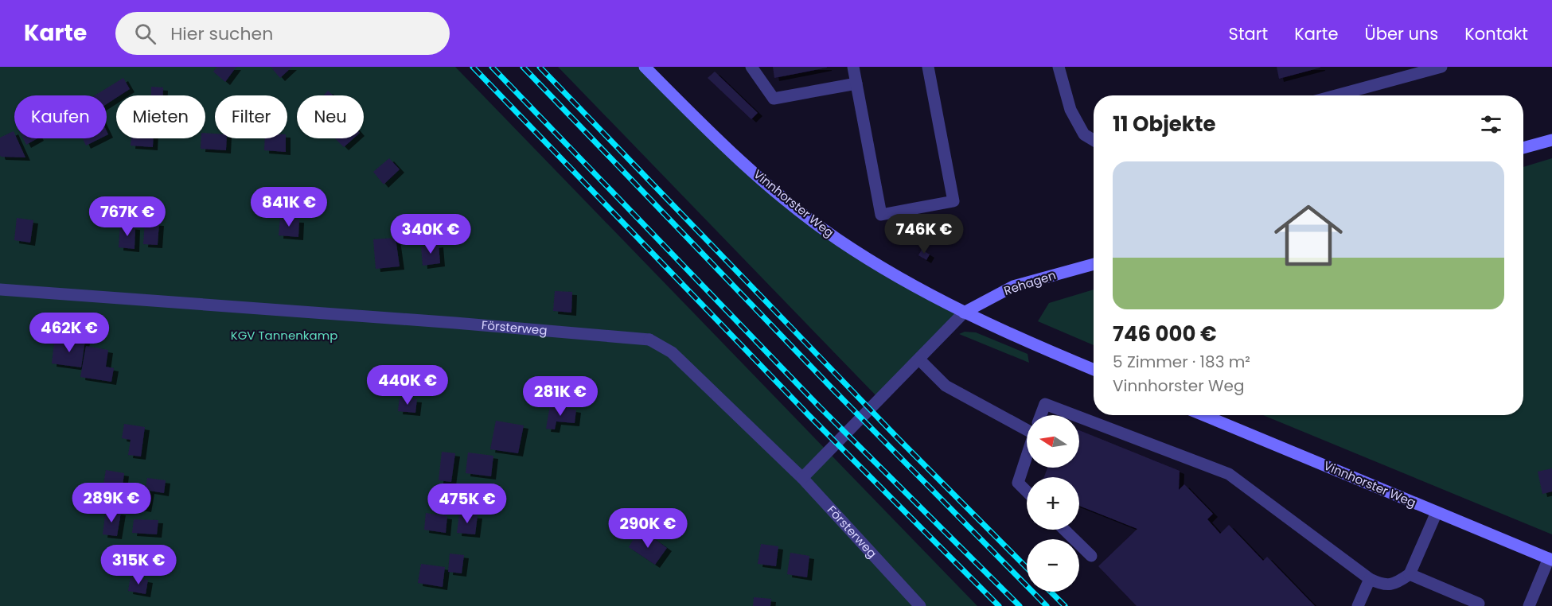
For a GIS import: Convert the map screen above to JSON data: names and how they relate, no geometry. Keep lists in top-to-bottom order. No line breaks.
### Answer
{"streets":{"street":["Vinnhorster Weg","Rehagen","Försterweg"]},"crossings":[["Vinnhorster Weg","Rehagen"]],"parks":["KGV Tannenkamp"],"north":"left","page":{"header":"Karte","search":"Hier suchen","nav":["Start","Karte","Über uns","Kontakt"],"chip":["Kaufen","Mieten","Filter","Neu"],"heading":"11 Objekte","list":[{"name":"746 000 €","note":"5 Zimmer · 183 m² · Vinnhorster Weg"}],"price":["841K €","767K €","340K €","746K €","462K €","440K €","281K €","289K €","475K €","290K €","315K €"],"map_buttons":["+","−"]}}
